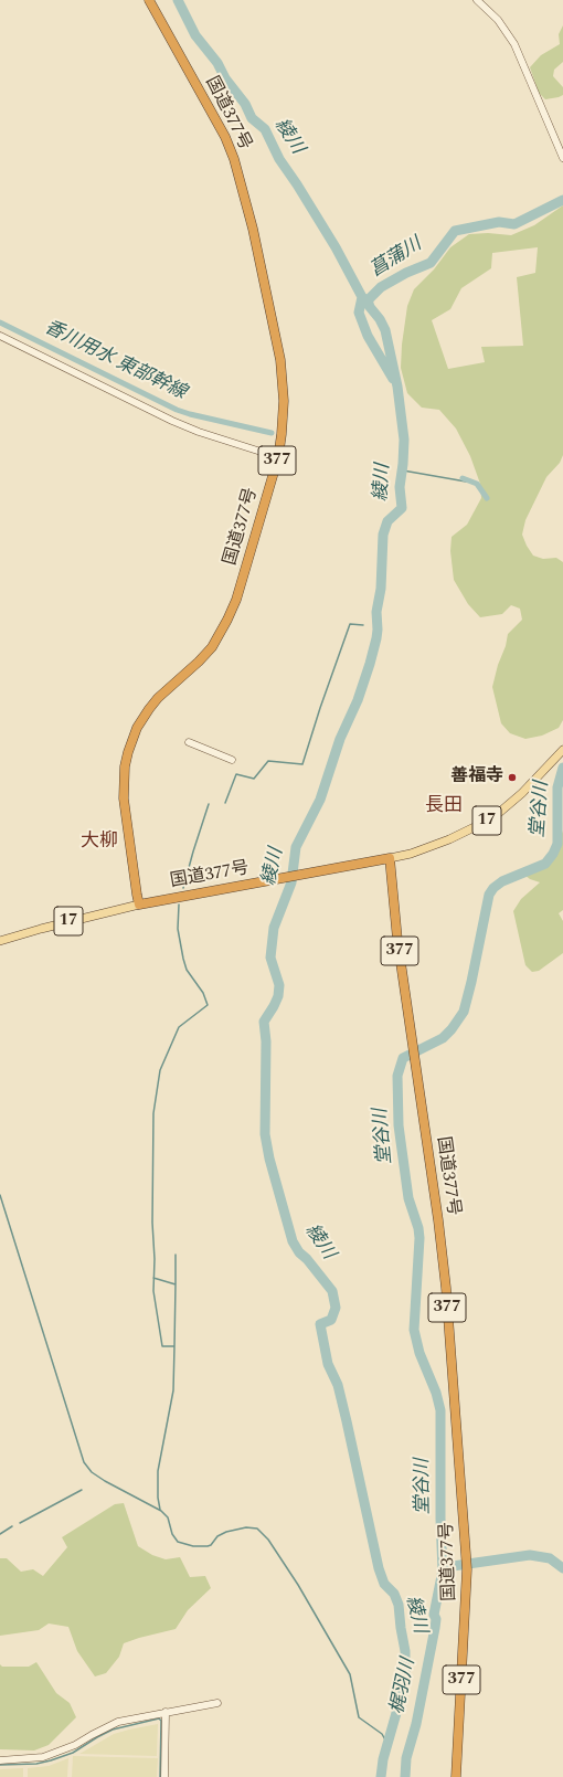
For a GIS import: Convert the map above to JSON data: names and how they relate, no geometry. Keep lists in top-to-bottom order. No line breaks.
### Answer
{"streets":{"highway":["国道377号","377"],"main road":["17"]},"crossings":[["国道377号","17"]],"districts":["長田","大柳"],"water":["綾川","菖蒲川","香川用水 東部幹線","堂谷川","梶羽川"],"places":["善福寺"]}
